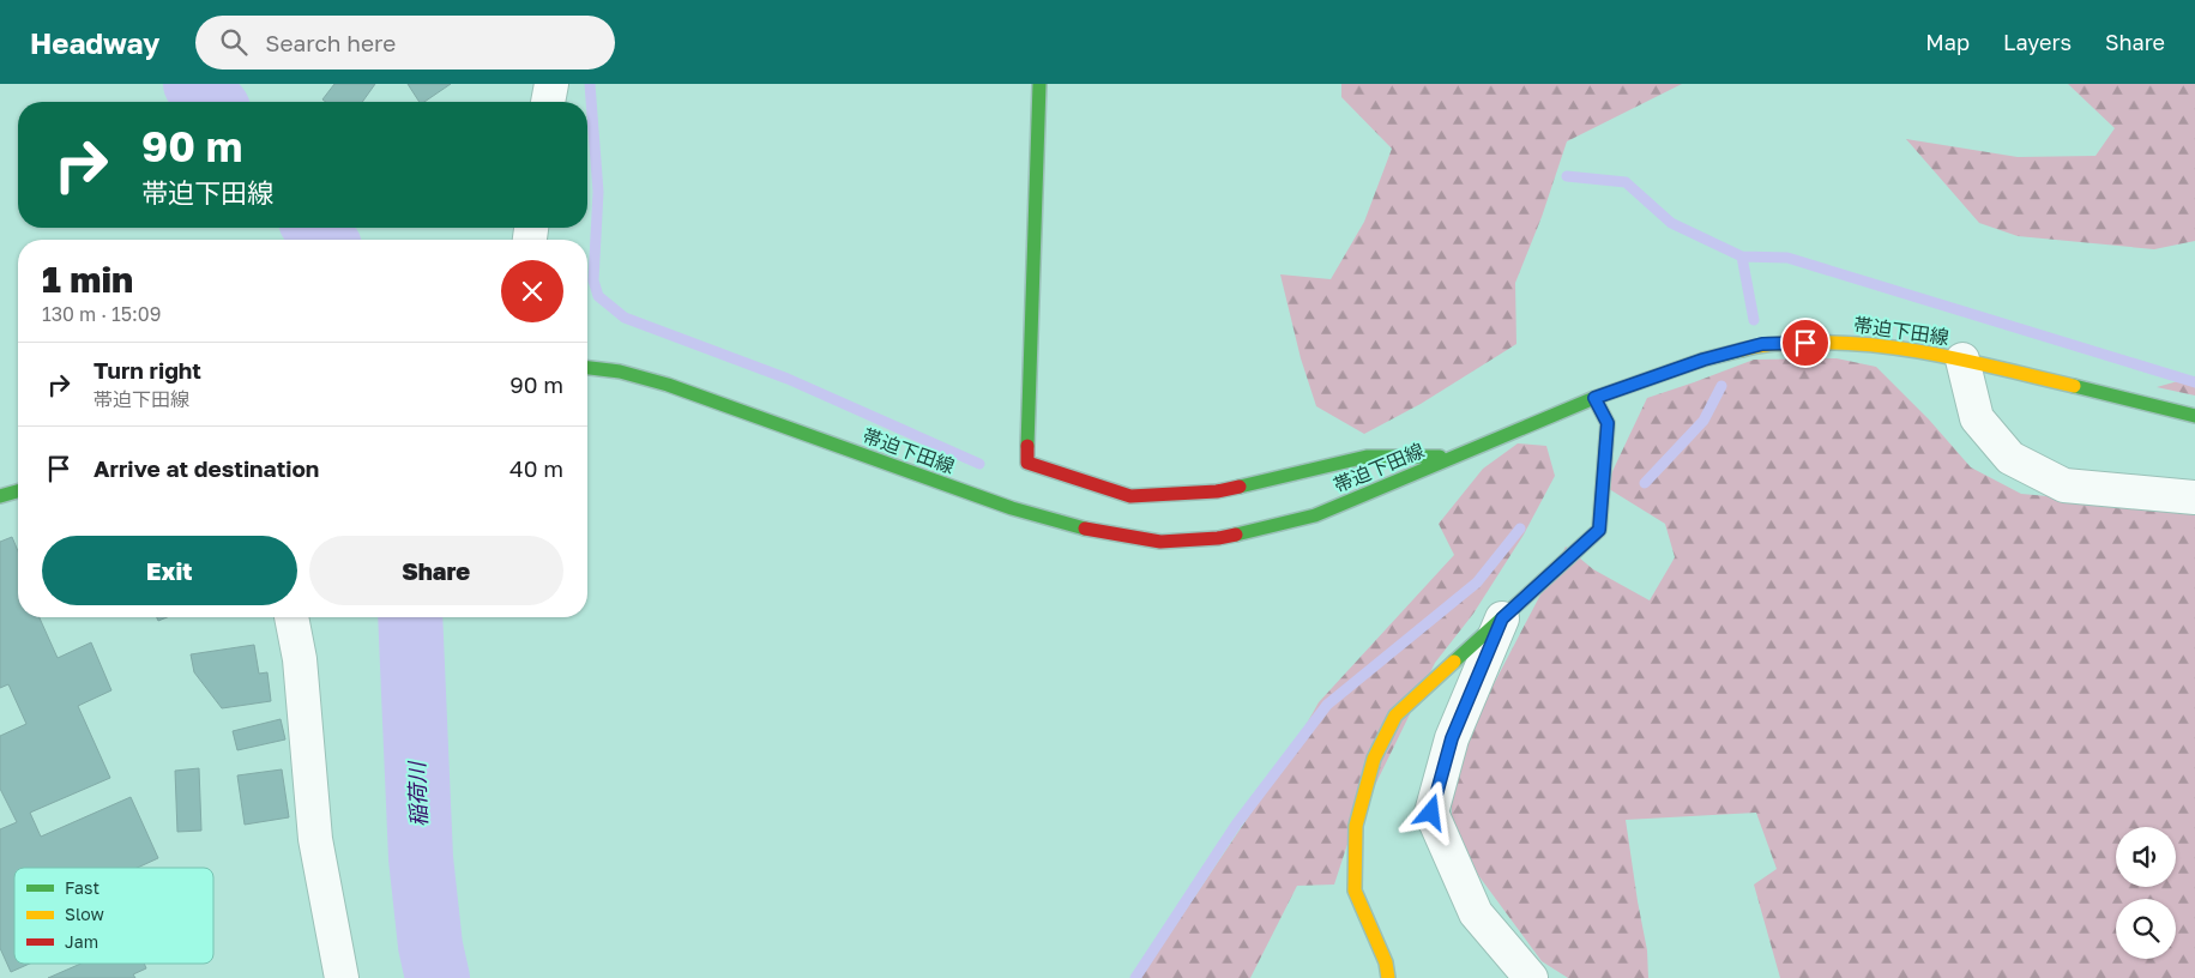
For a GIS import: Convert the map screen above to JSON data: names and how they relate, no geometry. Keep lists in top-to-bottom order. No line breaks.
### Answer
{"streets":{"main road":["帯迫下田線"]},"water":["稲荷川"],"legend":["Fast","Slow","Jam"],"page":{"header":"Headway","search":"Search here","nav":["Map","Layers","Share"],"turn":["90 m","帯迫下田線"],"heading":["1 min","130 m · 15:09"],"list":[{"name":"Turn right","note":"帯迫下田線","value":"90 m"},{"name":"Arrive at destination","value":"40 m"}],"buttons":["Exit","Share"]}}
